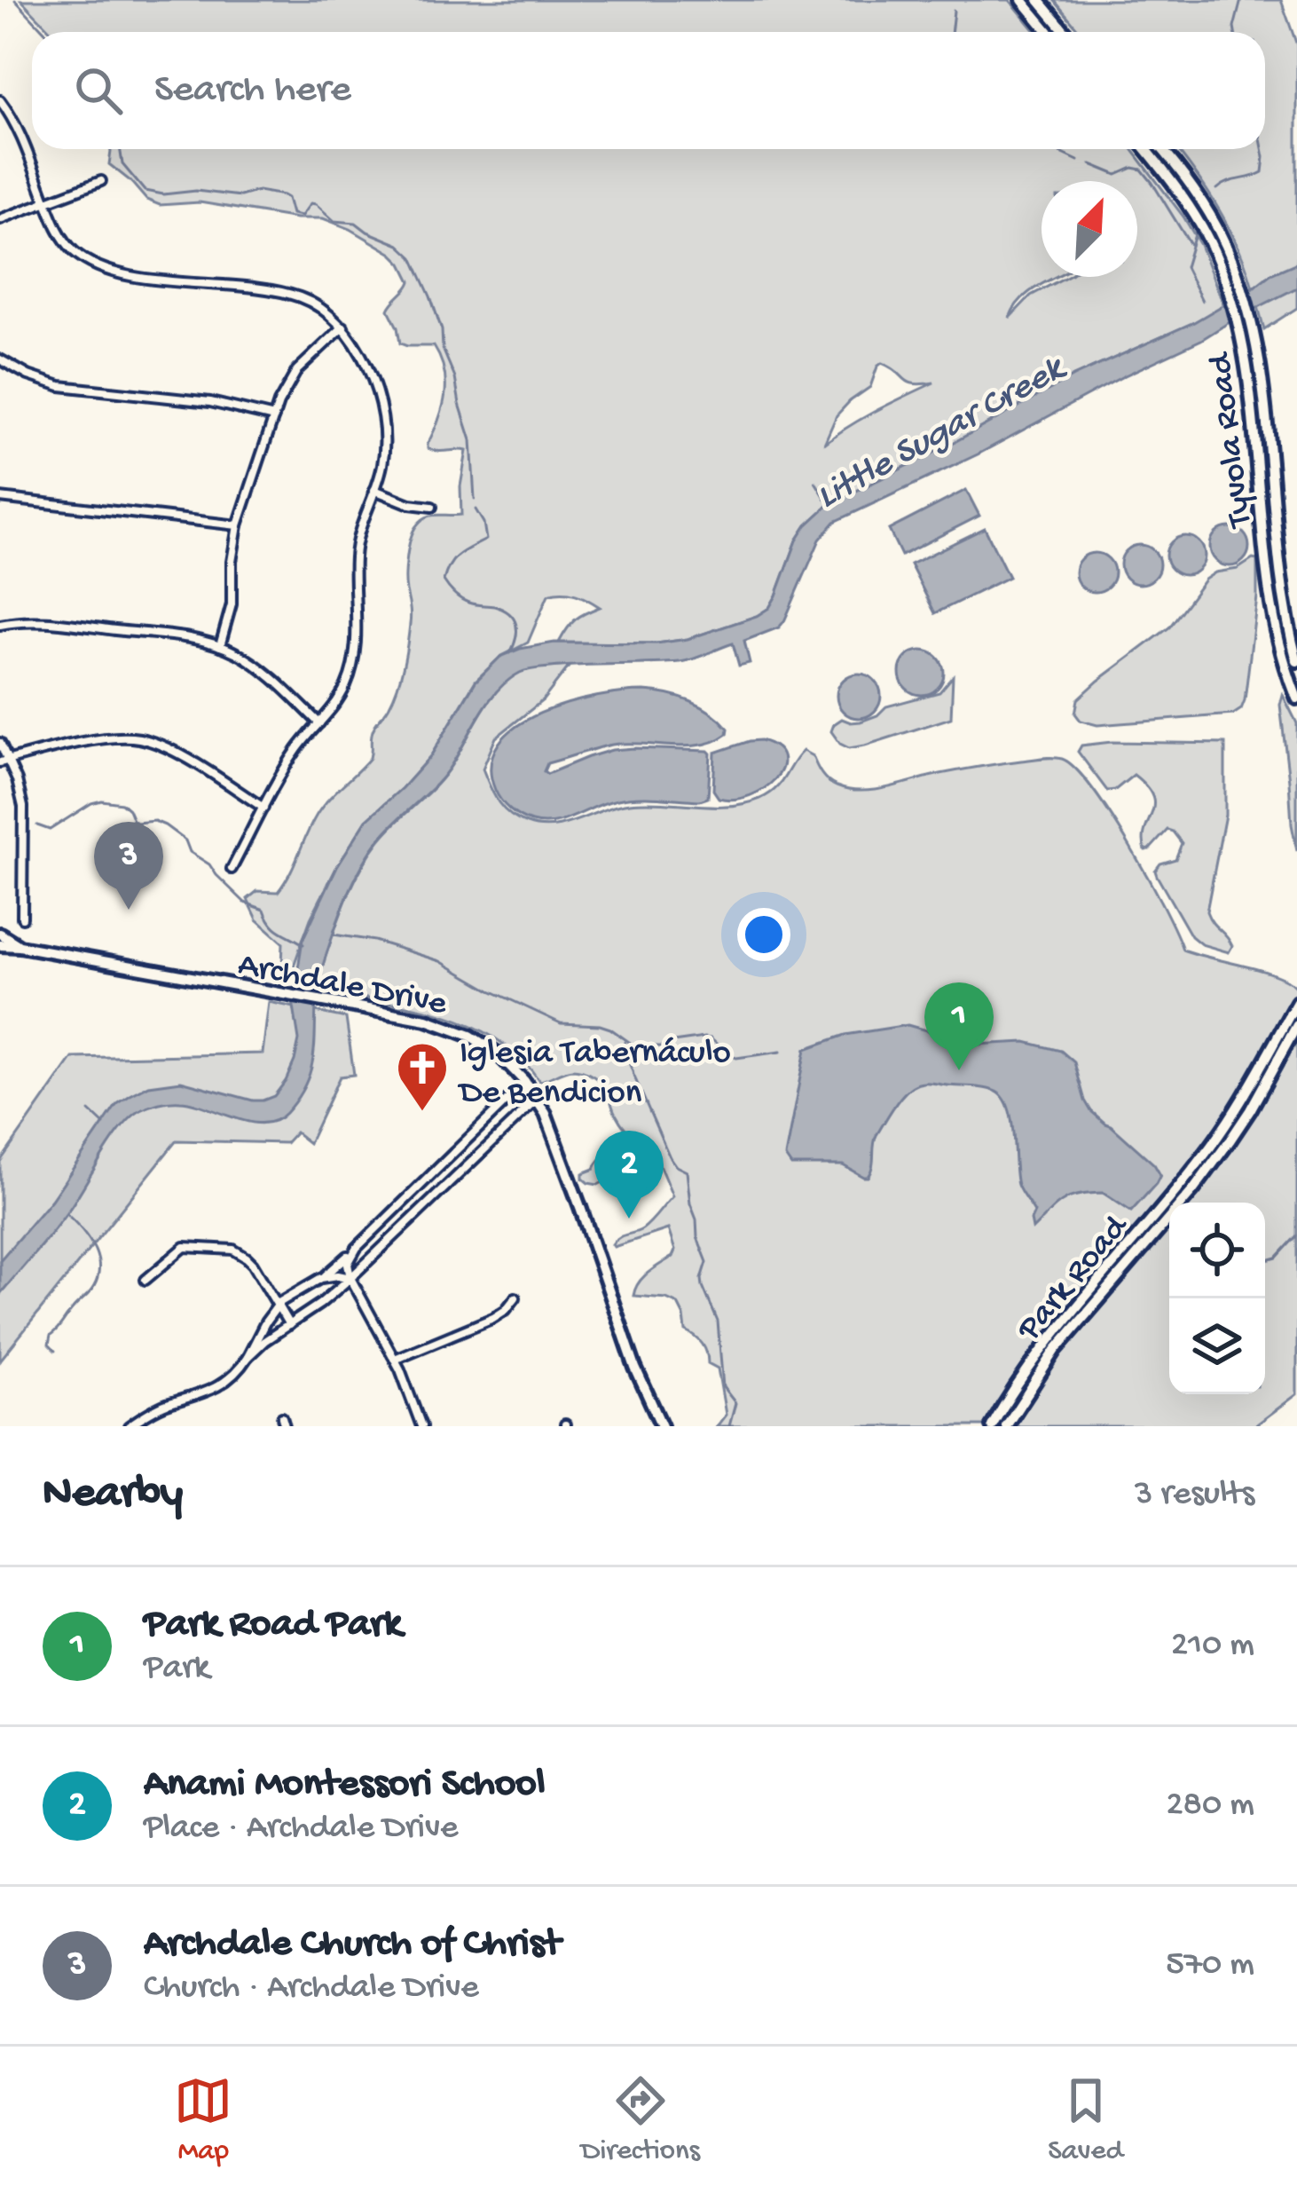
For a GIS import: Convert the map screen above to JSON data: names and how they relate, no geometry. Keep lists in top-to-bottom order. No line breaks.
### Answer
{"streets":{"main road":["Tyvola Road","Archdale Drive","Park Road"]},"water":["Little Sugar Creek"],"places":{"church":["Iglesia Tabernáculo De Bendicion"]},"north":"top right","page":{"search":"Search here","pins":["3","1","2"],"heading":["Nearby","3 results"],"list":[{"mark":"1","name":"Park Road Park","note":"Park","value":"210 m"},{"mark":"2","name":"Anami Montessori School","note":"Place · Archdale Drive","value":"280 m"},{"mark":"3","name":"Archdale Church of Christ","note":"Church · Archdale Drive","value":"570 m"}],"nav":["Map","Directions","Saved"]}}
